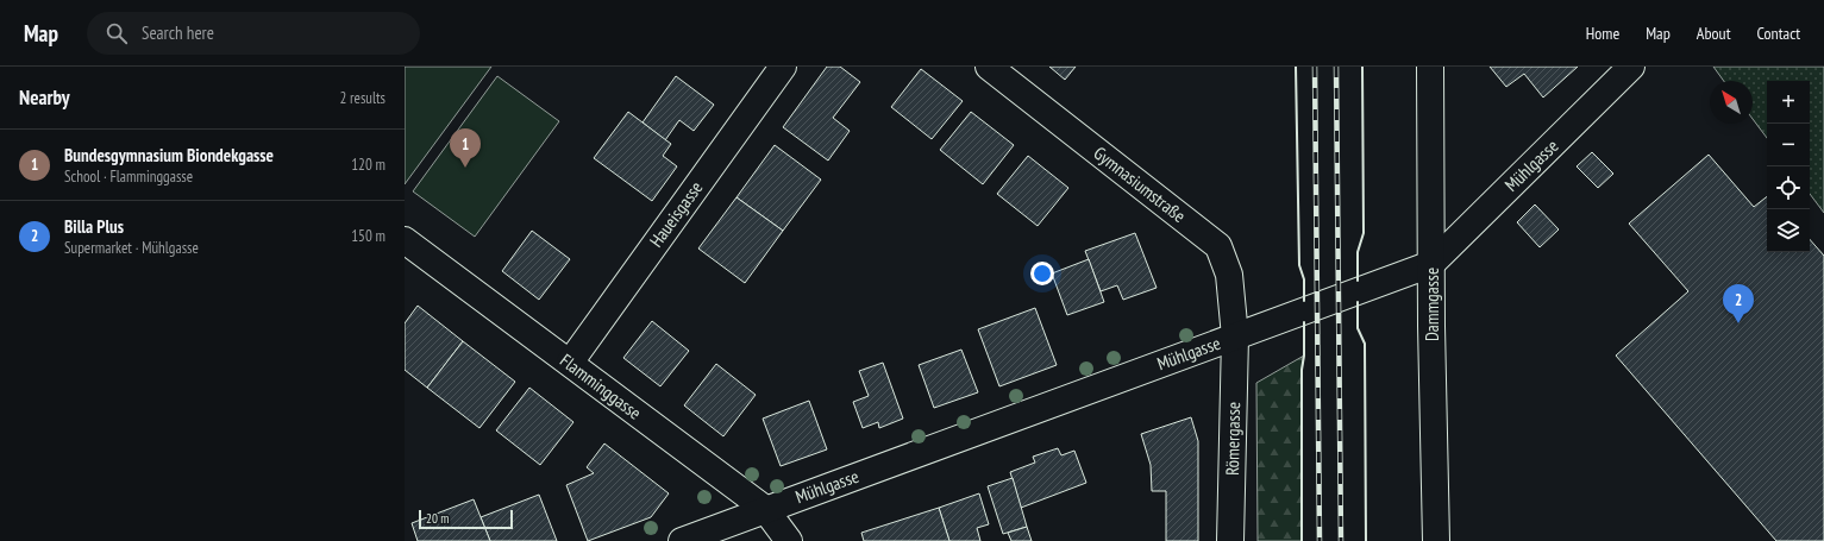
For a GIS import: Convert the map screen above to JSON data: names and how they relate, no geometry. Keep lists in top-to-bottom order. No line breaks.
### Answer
{"streets":{"street":["Mühlgasse","Gymnasiumstraße","Haueisgasse","Dammgasse","Flamminggasse","Römergasse"]},"crossings":[["Mühlgasse","Gymnasiumstraße"],["Mühlgasse","Dammgasse"],["Mühlgasse","Flamminggasse"],["Mühlgasse","Römergasse"],["Gymnasiumstraße","Römergasse"],["Haueisgasse","Flamminggasse"]],"scale_bar":"20 m","north":"top left","page":{"header":"Map","search":"Search here","nav":["Home","Map","About","Contact"],"heading":["Nearby","2 results"],"map_buttons":["+","−"],"list":[{"mark":"1","name":"Bundesgymnasium Biondekgasse","note":"School · Flamminggasse","value":"120 m"},{"mark":"2","name":"Billa Plus","note":"Supermarket · Mühlgasse","value":"150 m"}],"pins":["1","2"],"scale":"20 m"}}
